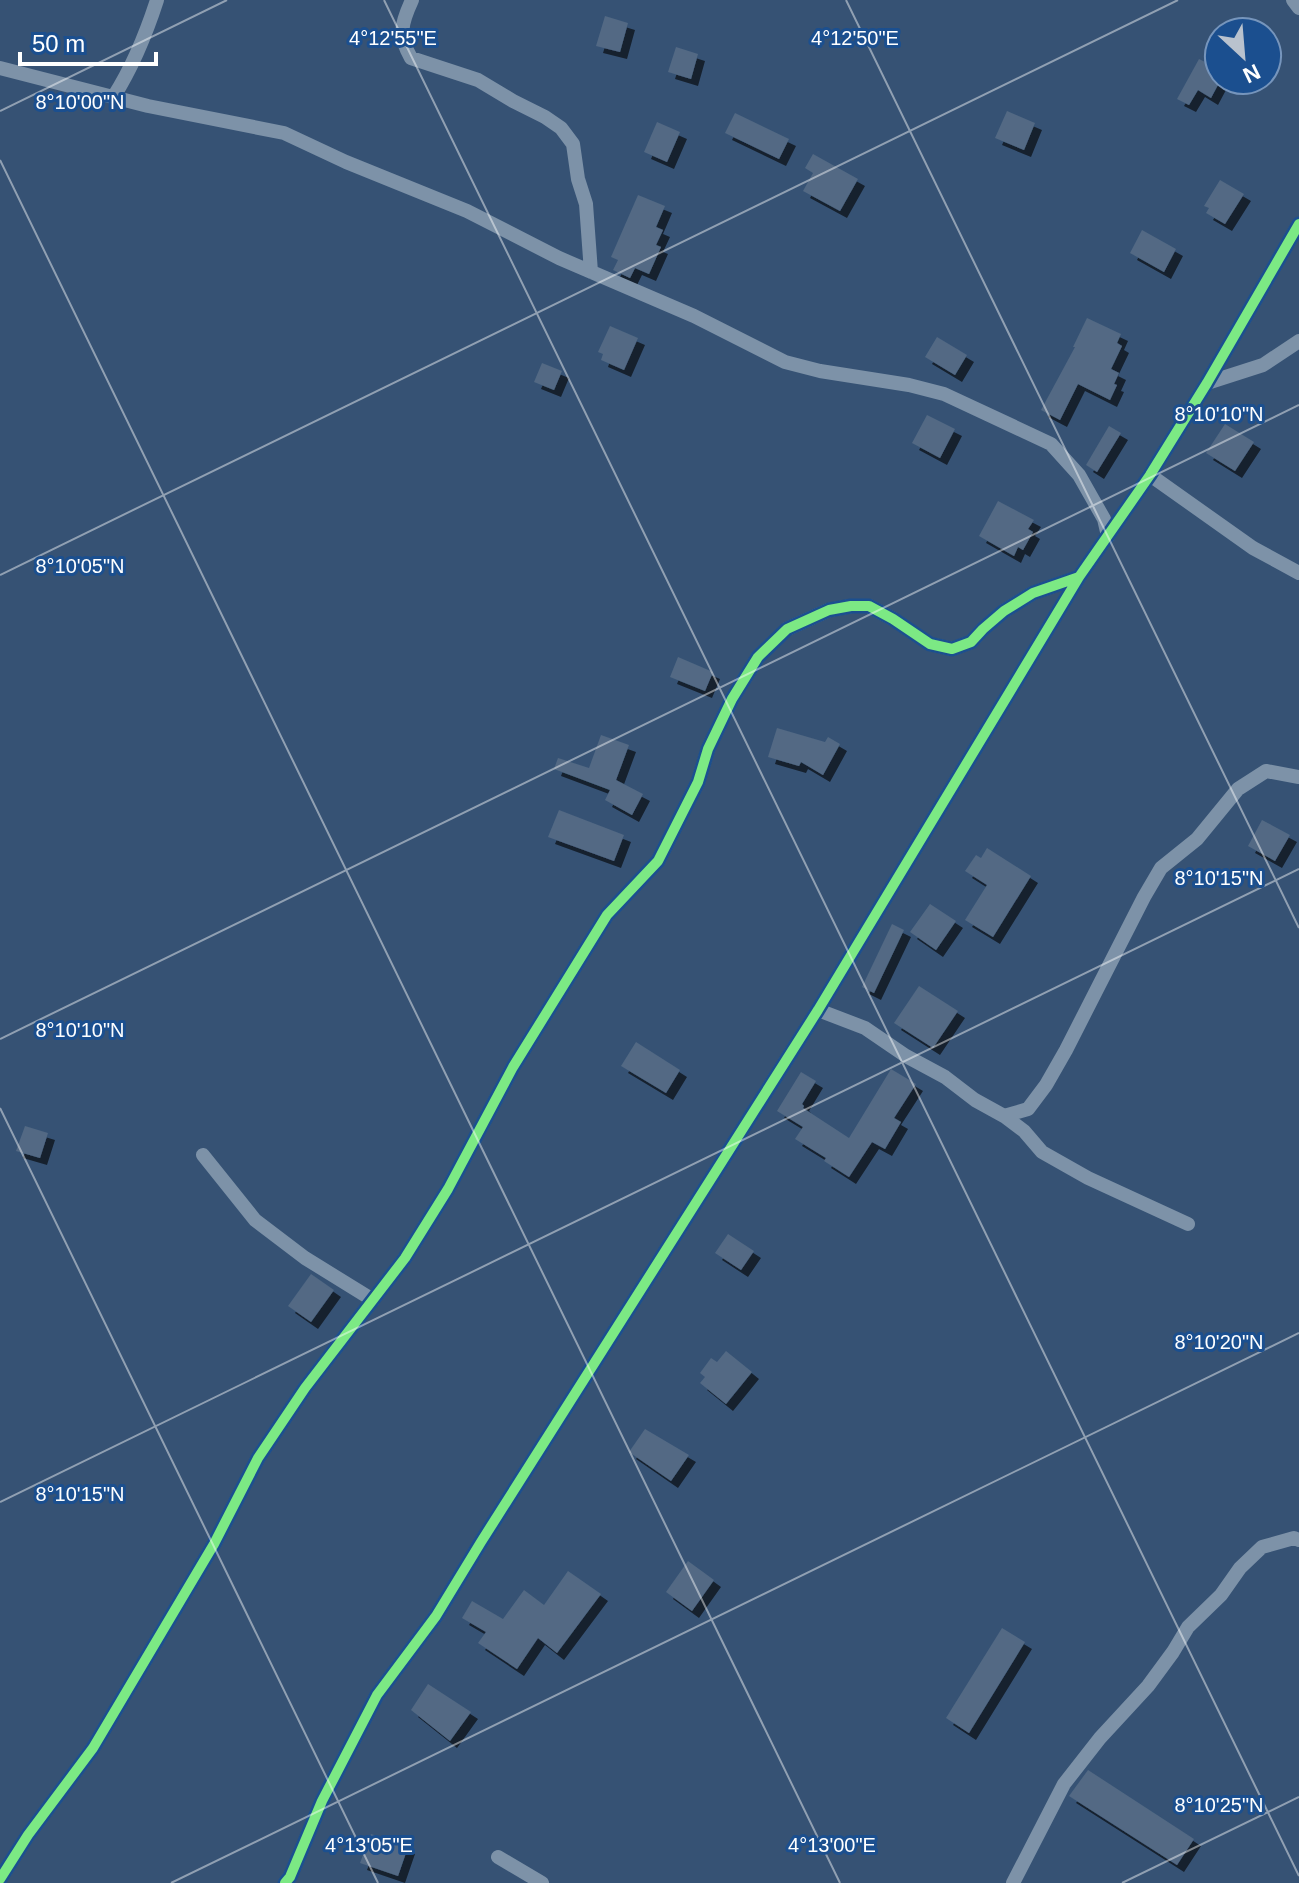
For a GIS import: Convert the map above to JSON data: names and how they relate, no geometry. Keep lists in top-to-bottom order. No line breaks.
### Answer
{"scale_bar":"50 m","north":"bottom right","coordinates":["4°12'55\"E","4°12'50\"E","8°10'00\"N","8°10'10\"N","8°10'05\"N","8°10'15\"N","8°10'20\"N","8°10'25\"N","4°13'05\"E","4°13'00\"E"]}
